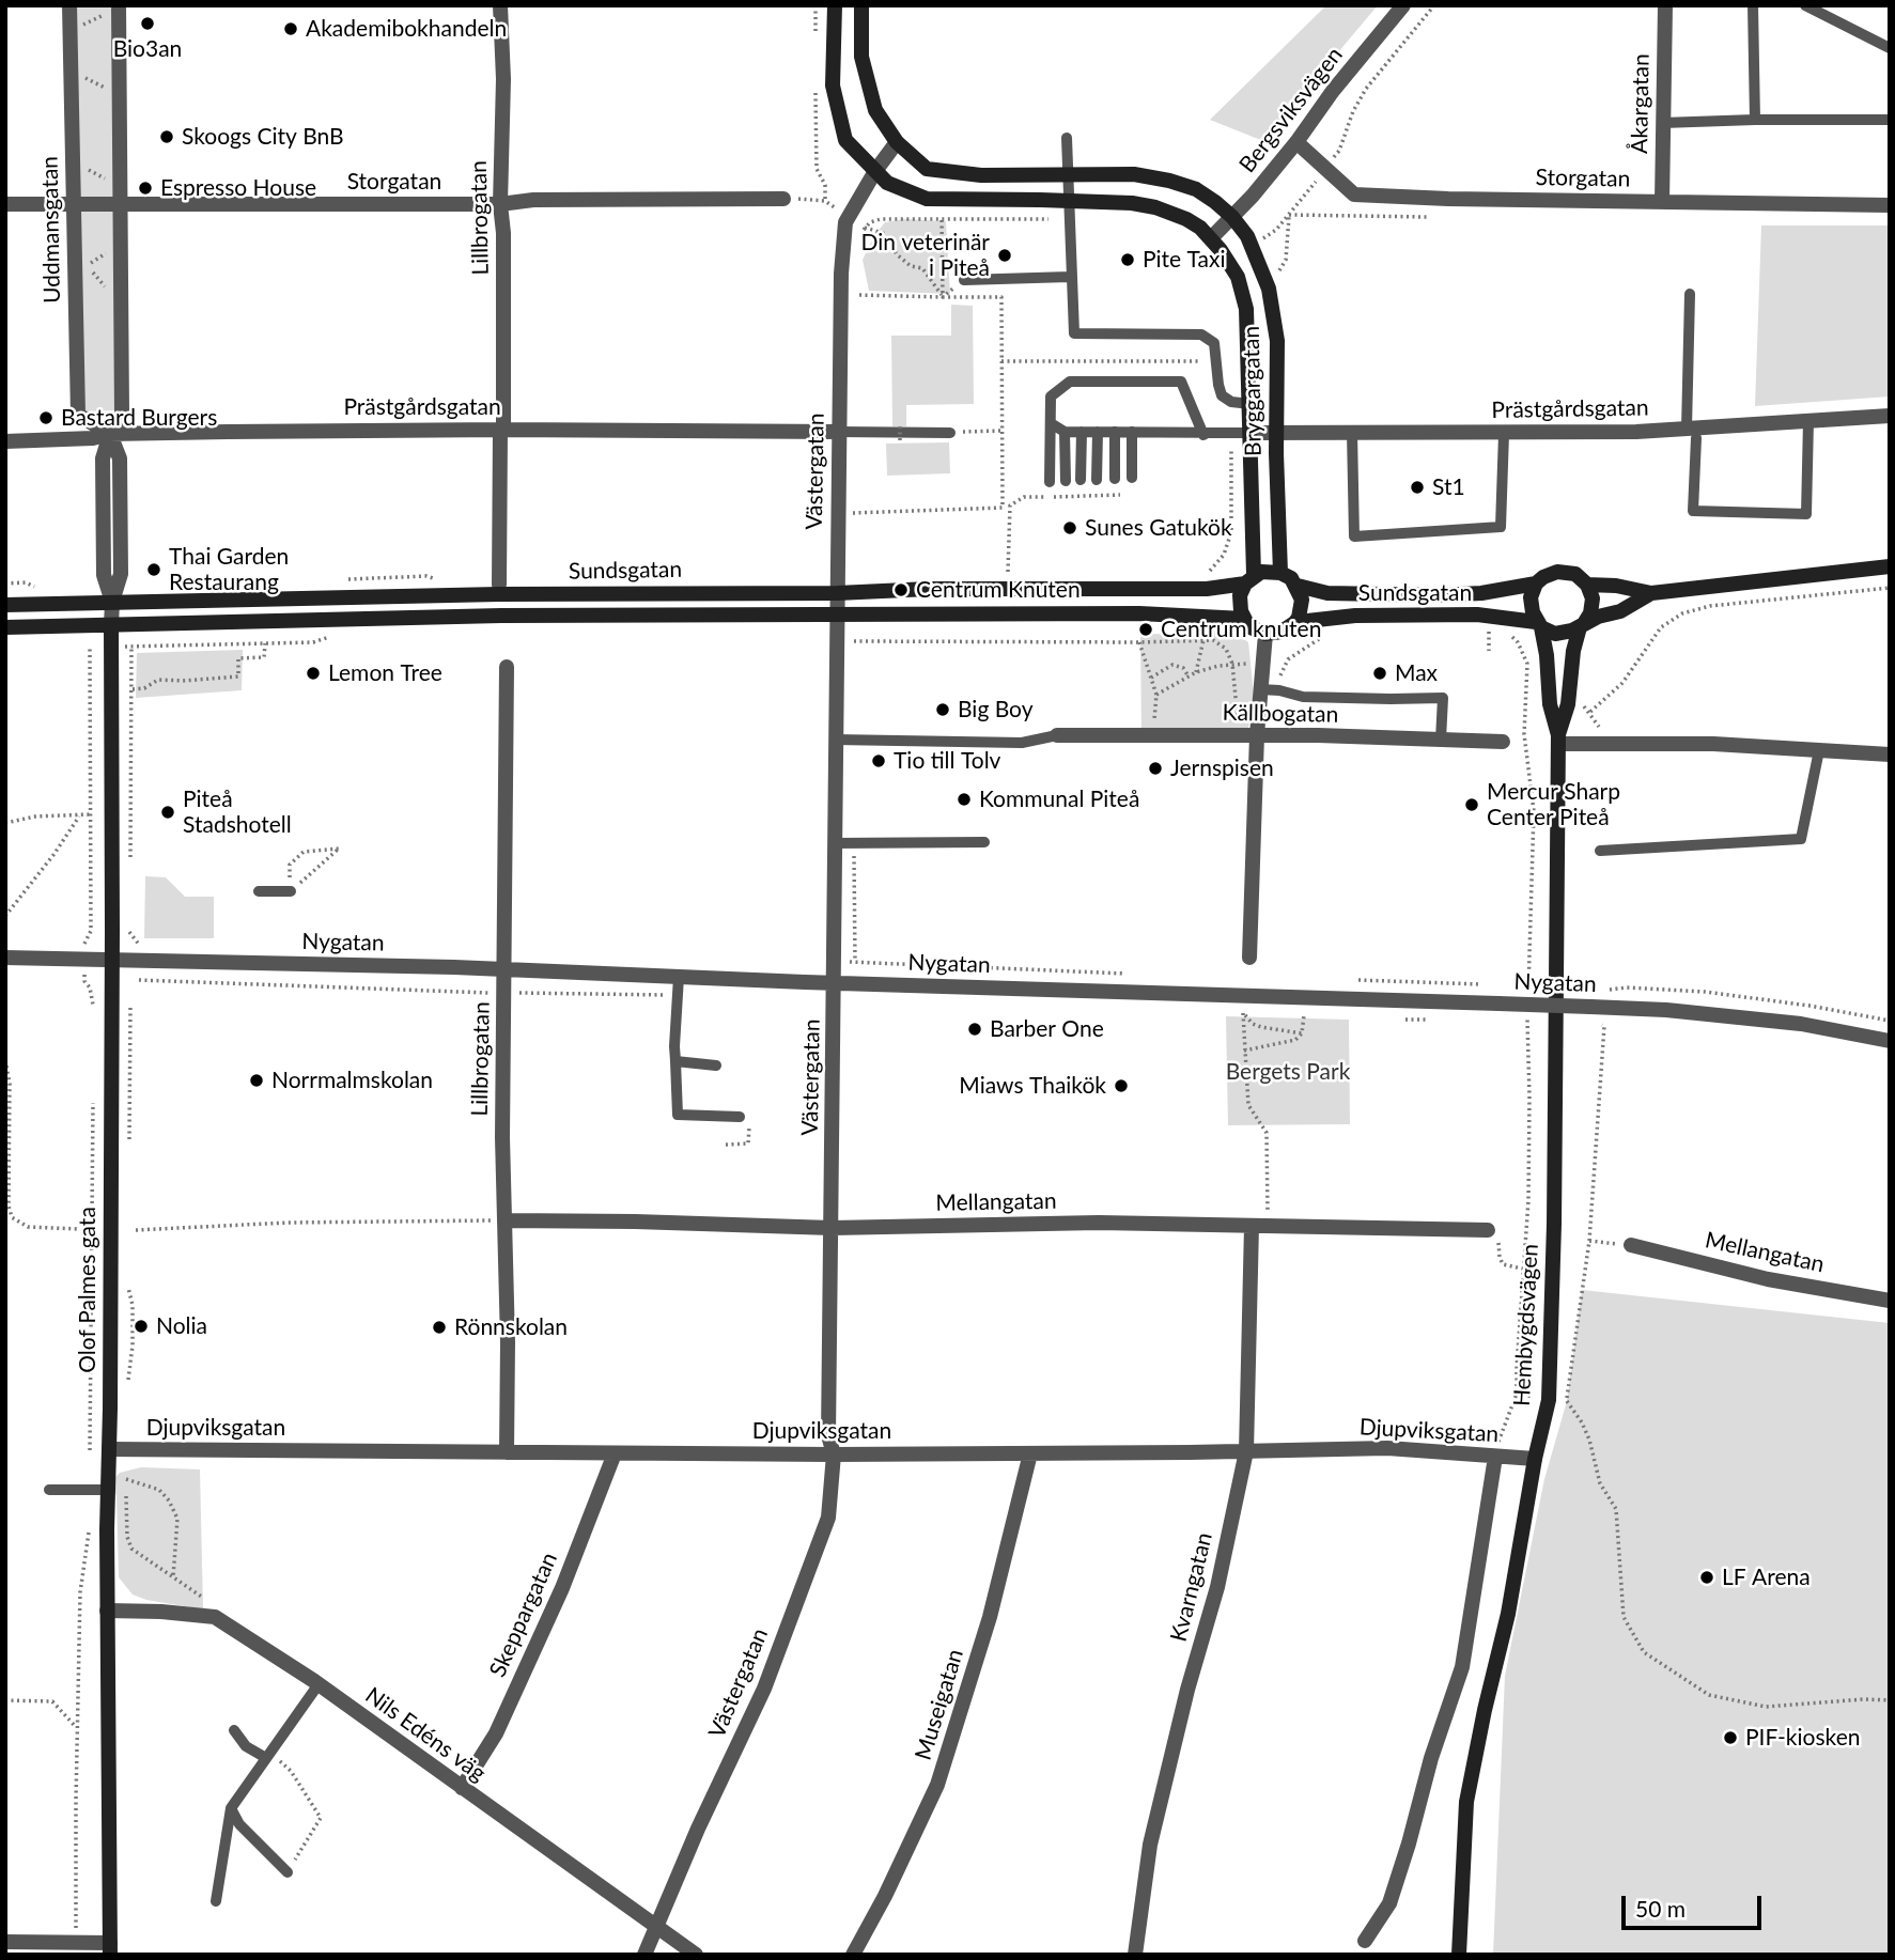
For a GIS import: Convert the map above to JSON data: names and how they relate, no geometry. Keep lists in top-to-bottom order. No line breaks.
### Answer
{"streets":{"main road":["Bryggargatan","Sundsgatan","Olof Palmes gata","Hembygdsvägen"],"street":["Åkargatan","Bergsviksvägen","Storgatan","Lillbrogatan","Uddmansgatan","Prästgårdsgatan","Västergatan","Källbogatan","Nygatan","Mellangatan","Djupviksgatan","Kvarngatan","Skeppargatan","Museigatan","Nils Edéns väg"]},"crossings":[["Åkargatan","Storgatan"],["Bergsviksvägen","Storgatan"],["Bergsviksvägen","Bryggargatan"],["Storgatan","Lillbrogatan"],["Storgatan","Uddmansgatan"],["Lillbrogatan","Prästgårdsgatan"],["Lillbrogatan","Nygatan"],["Lillbrogatan","Mellangatan"],["Lillbrogatan","Djupviksgatan"],["Uddmansgatan","Prästgårdsgatan"],["Bryggargatan","Prästgårdsgatan"],["Bryggargatan","Sundsgatan"],["Prästgårdsgatan","Västergatan"],["Västergatan","Sundsgatan"],["Västergatan","Nygatan"],["Västergatan","Mellangatan"],["Västergatan","Djupviksgatan"],["Västergatan","Nils Edéns väg"],["Sundsgatan","Olof Palmes gata"],["Sundsgatan","Hembygdsvägen"],["Nygatan","Olof Palmes gata"],["Mellangatan","Kvarngatan"],["Olof Palmes gata","Djupviksgatan"],["Olof Palmes gata","Nils Edéns väg"],["Hembygdsvägen","Djupviksgatan"],["Djupviksgatan","Kvarngatan"],["Djupviksgatan","Skeppargatan"],["Djupviksgatan","Museigatan"],["Skeppargatan","Nils Edéns väg"]],"parks":["Bergets Park"],"places":["Bio3an","Akademibokhandeln","Skoogs City BnB","Espresso House","Din veterinär i Piteå","Pite Taxi","Bastard Burgers","St1","Sunes Gatukök","Thai Garden Restaurang","Centrum Knuten","Centrum knuten","Lemon Tree","Max","Big Boy","Tio till Tolv","Jernspisen","Kommunal Piteå","Mercur Sharp Center Piteå","Piteå Stadshotell","Barber One","Norrmalmskolan","Miaws Thaikök","Nolia","Rönnskolan","LF Arena","PIF-kiosken"],"scale_bar":"50 m"}
